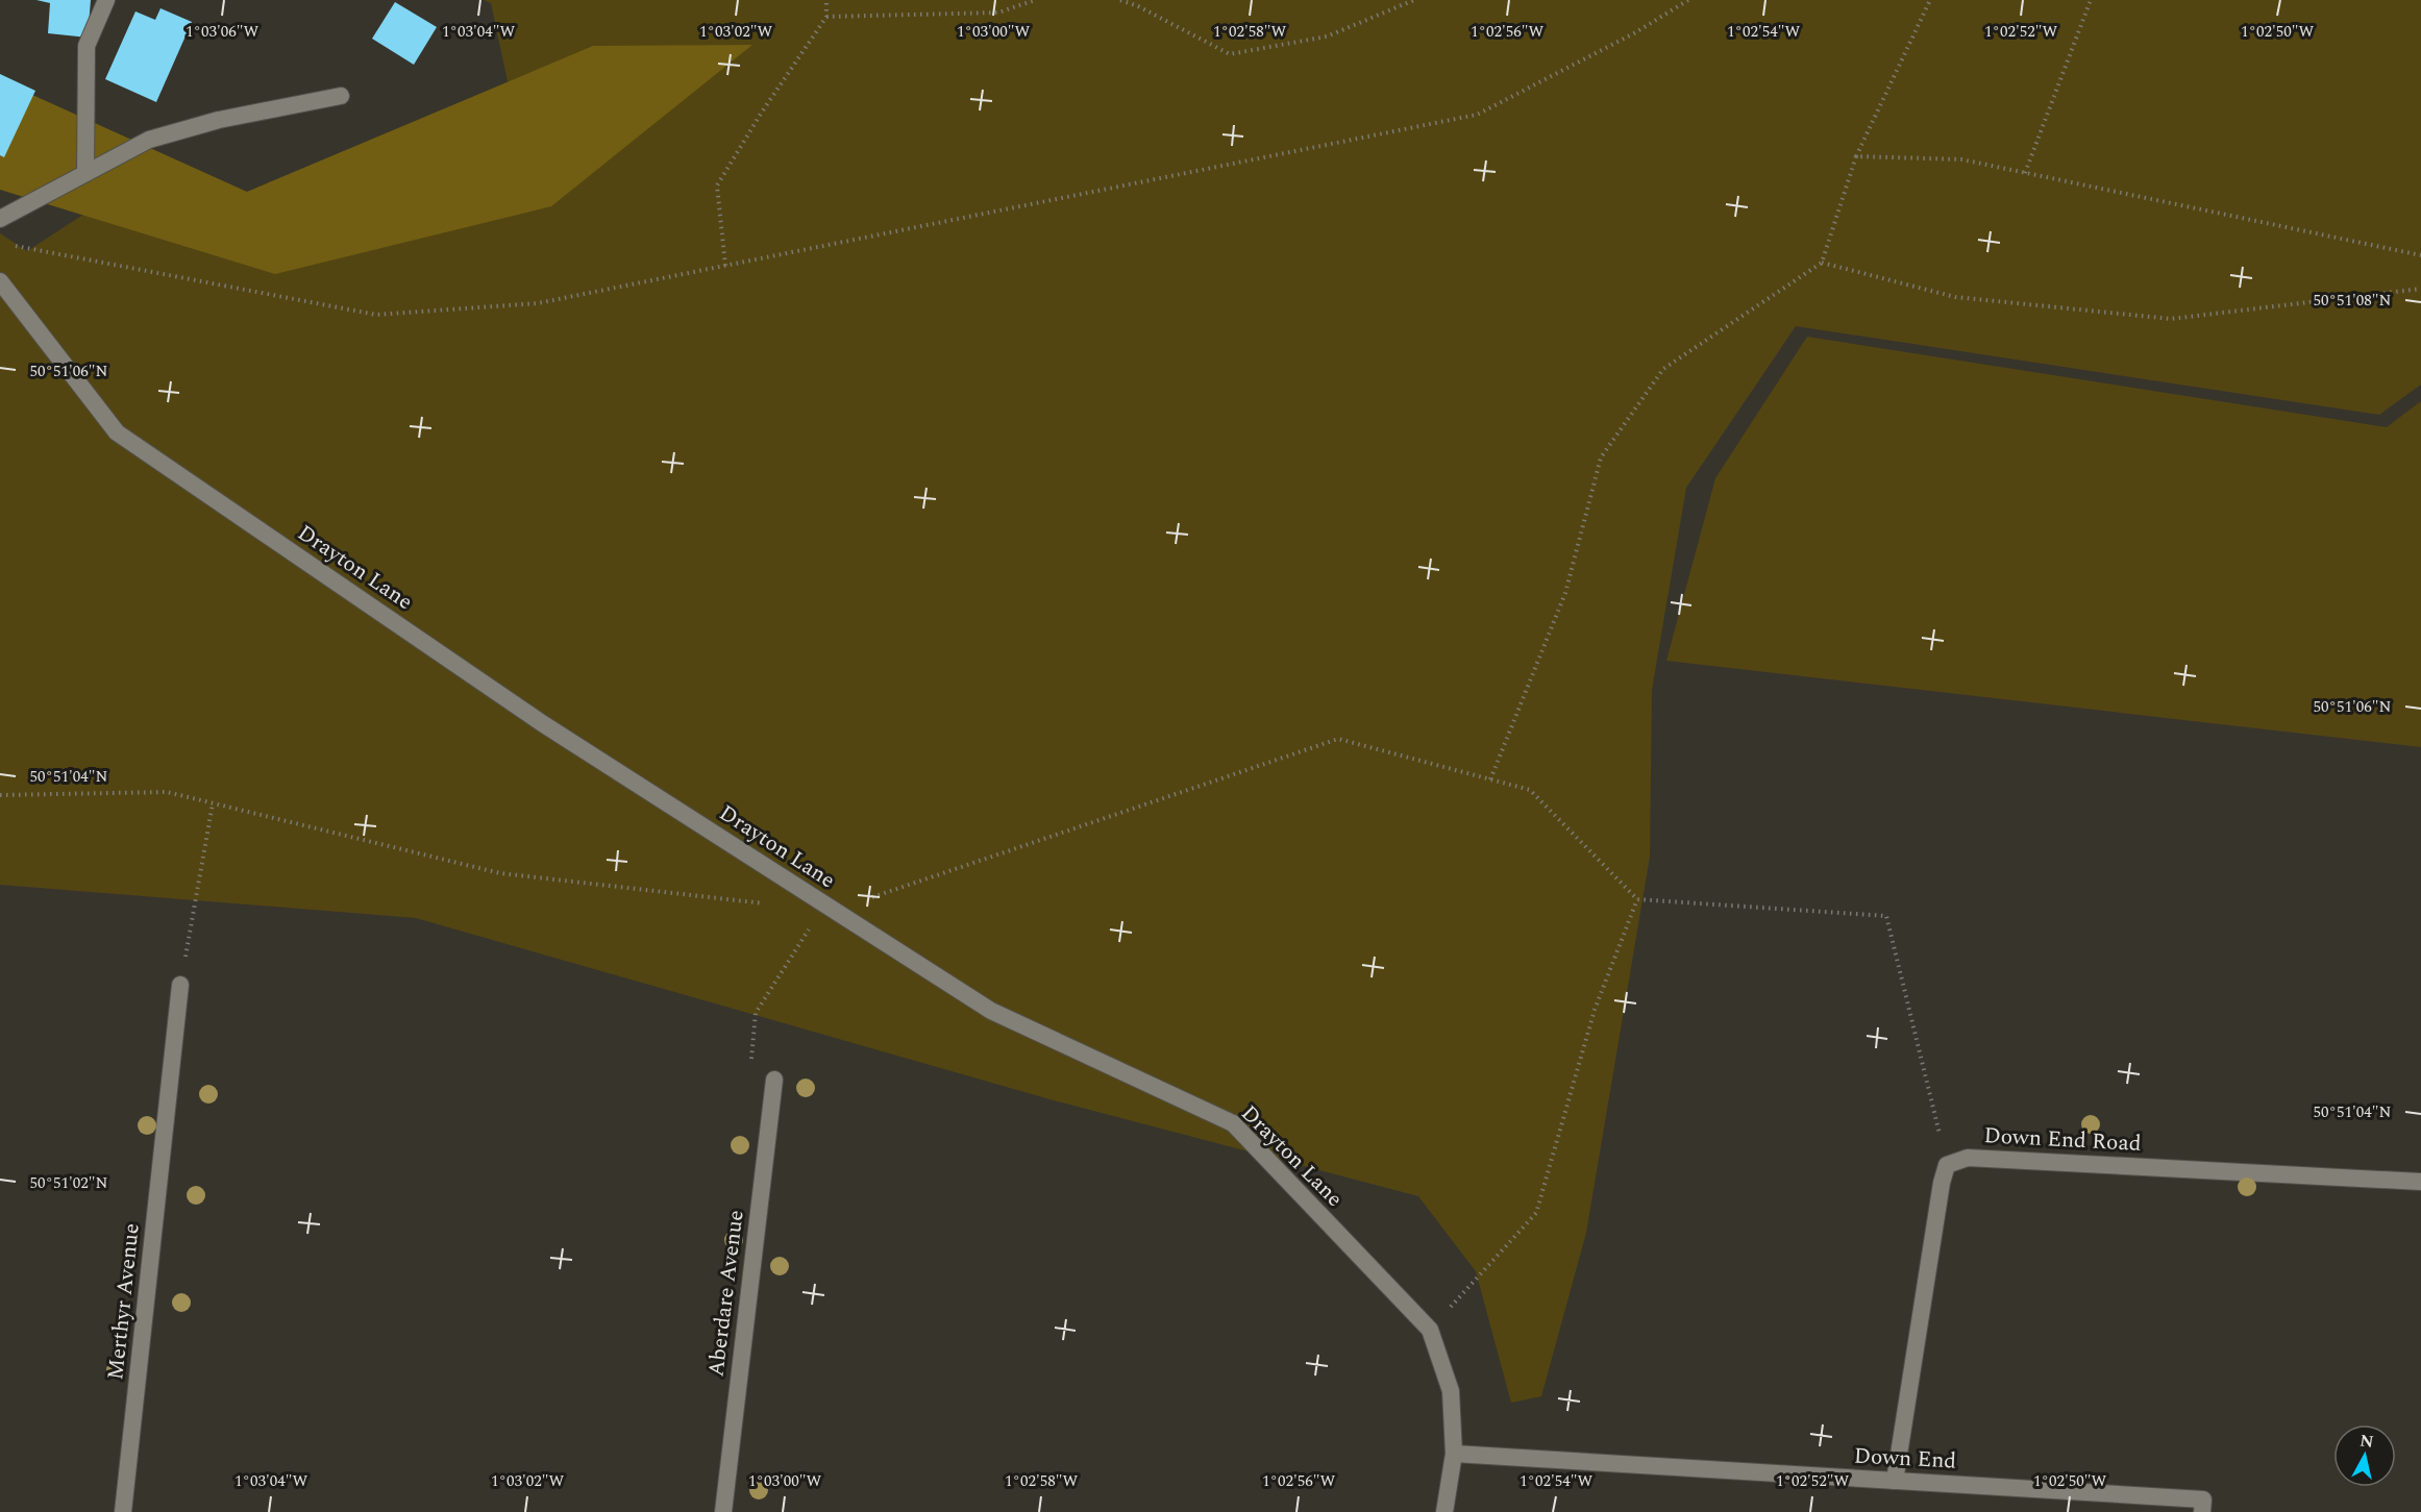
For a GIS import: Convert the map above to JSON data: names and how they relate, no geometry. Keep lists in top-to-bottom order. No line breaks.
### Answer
{"streets":{"street":["Drayton Lane","Down End Road","Aberdare Avenue","Merthyr Avenue","Down End"]},"crossings":[["Drayton Lane","Down End"]],"north":"top","coordinates":["1°03'06\"W","1°03'04\"W","1°03'02\"W","1°03'00\"W","1°02'58\"W","1°02'56\"W","1°02'54\"W","1°02'52\"W","1°02'50\"W","50°51'08\"N","50°51'06\"N","50°51'04\"N","50°51'02\"N"]}
